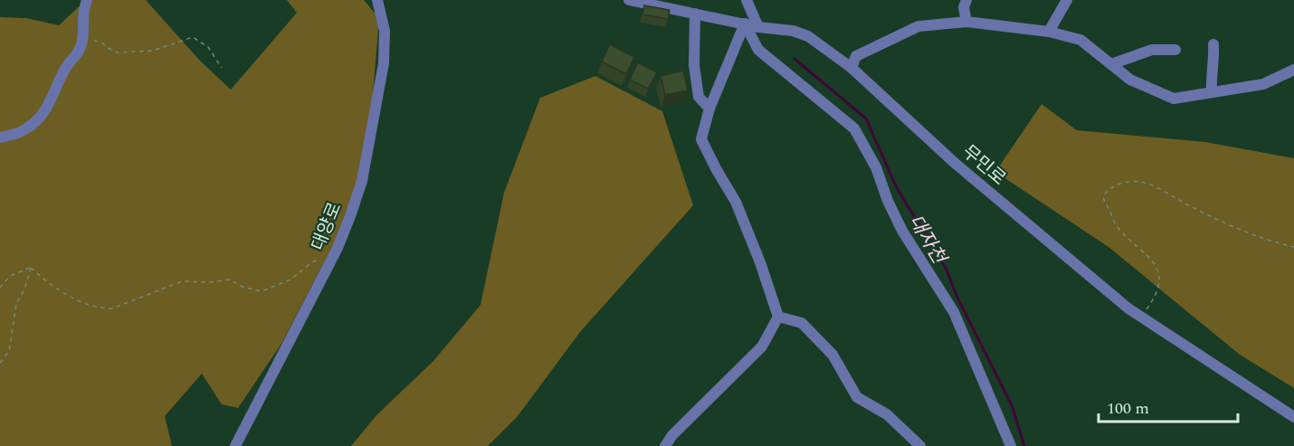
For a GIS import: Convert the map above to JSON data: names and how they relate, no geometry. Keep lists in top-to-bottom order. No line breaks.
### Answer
{"streets":{"street":["무민로","대양로"]},"water":["대자천"],"scale_bar":"100 m"}
